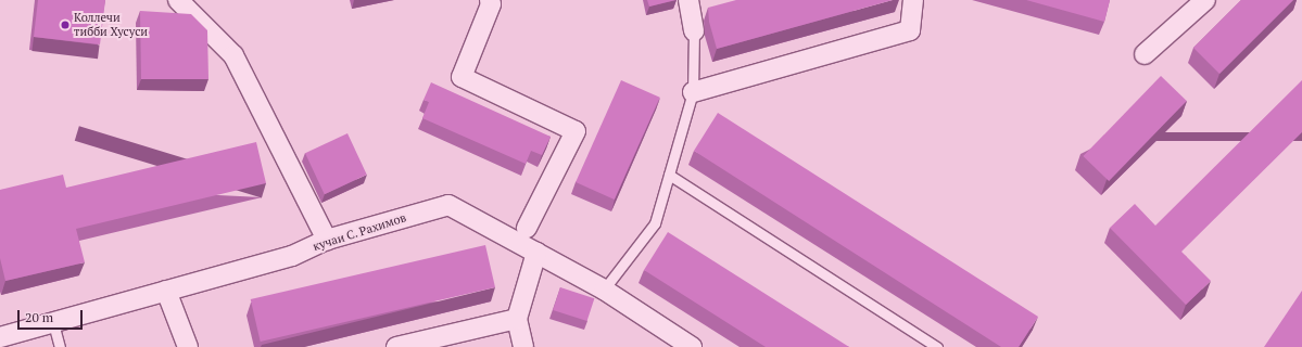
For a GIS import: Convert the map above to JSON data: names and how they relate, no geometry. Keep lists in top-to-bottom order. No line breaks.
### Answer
{"streets":{"street":["кучаи С. Рахимов"]},"places":["Коллечи тибби Хусуси"],"scale_bar":"20 m"}
